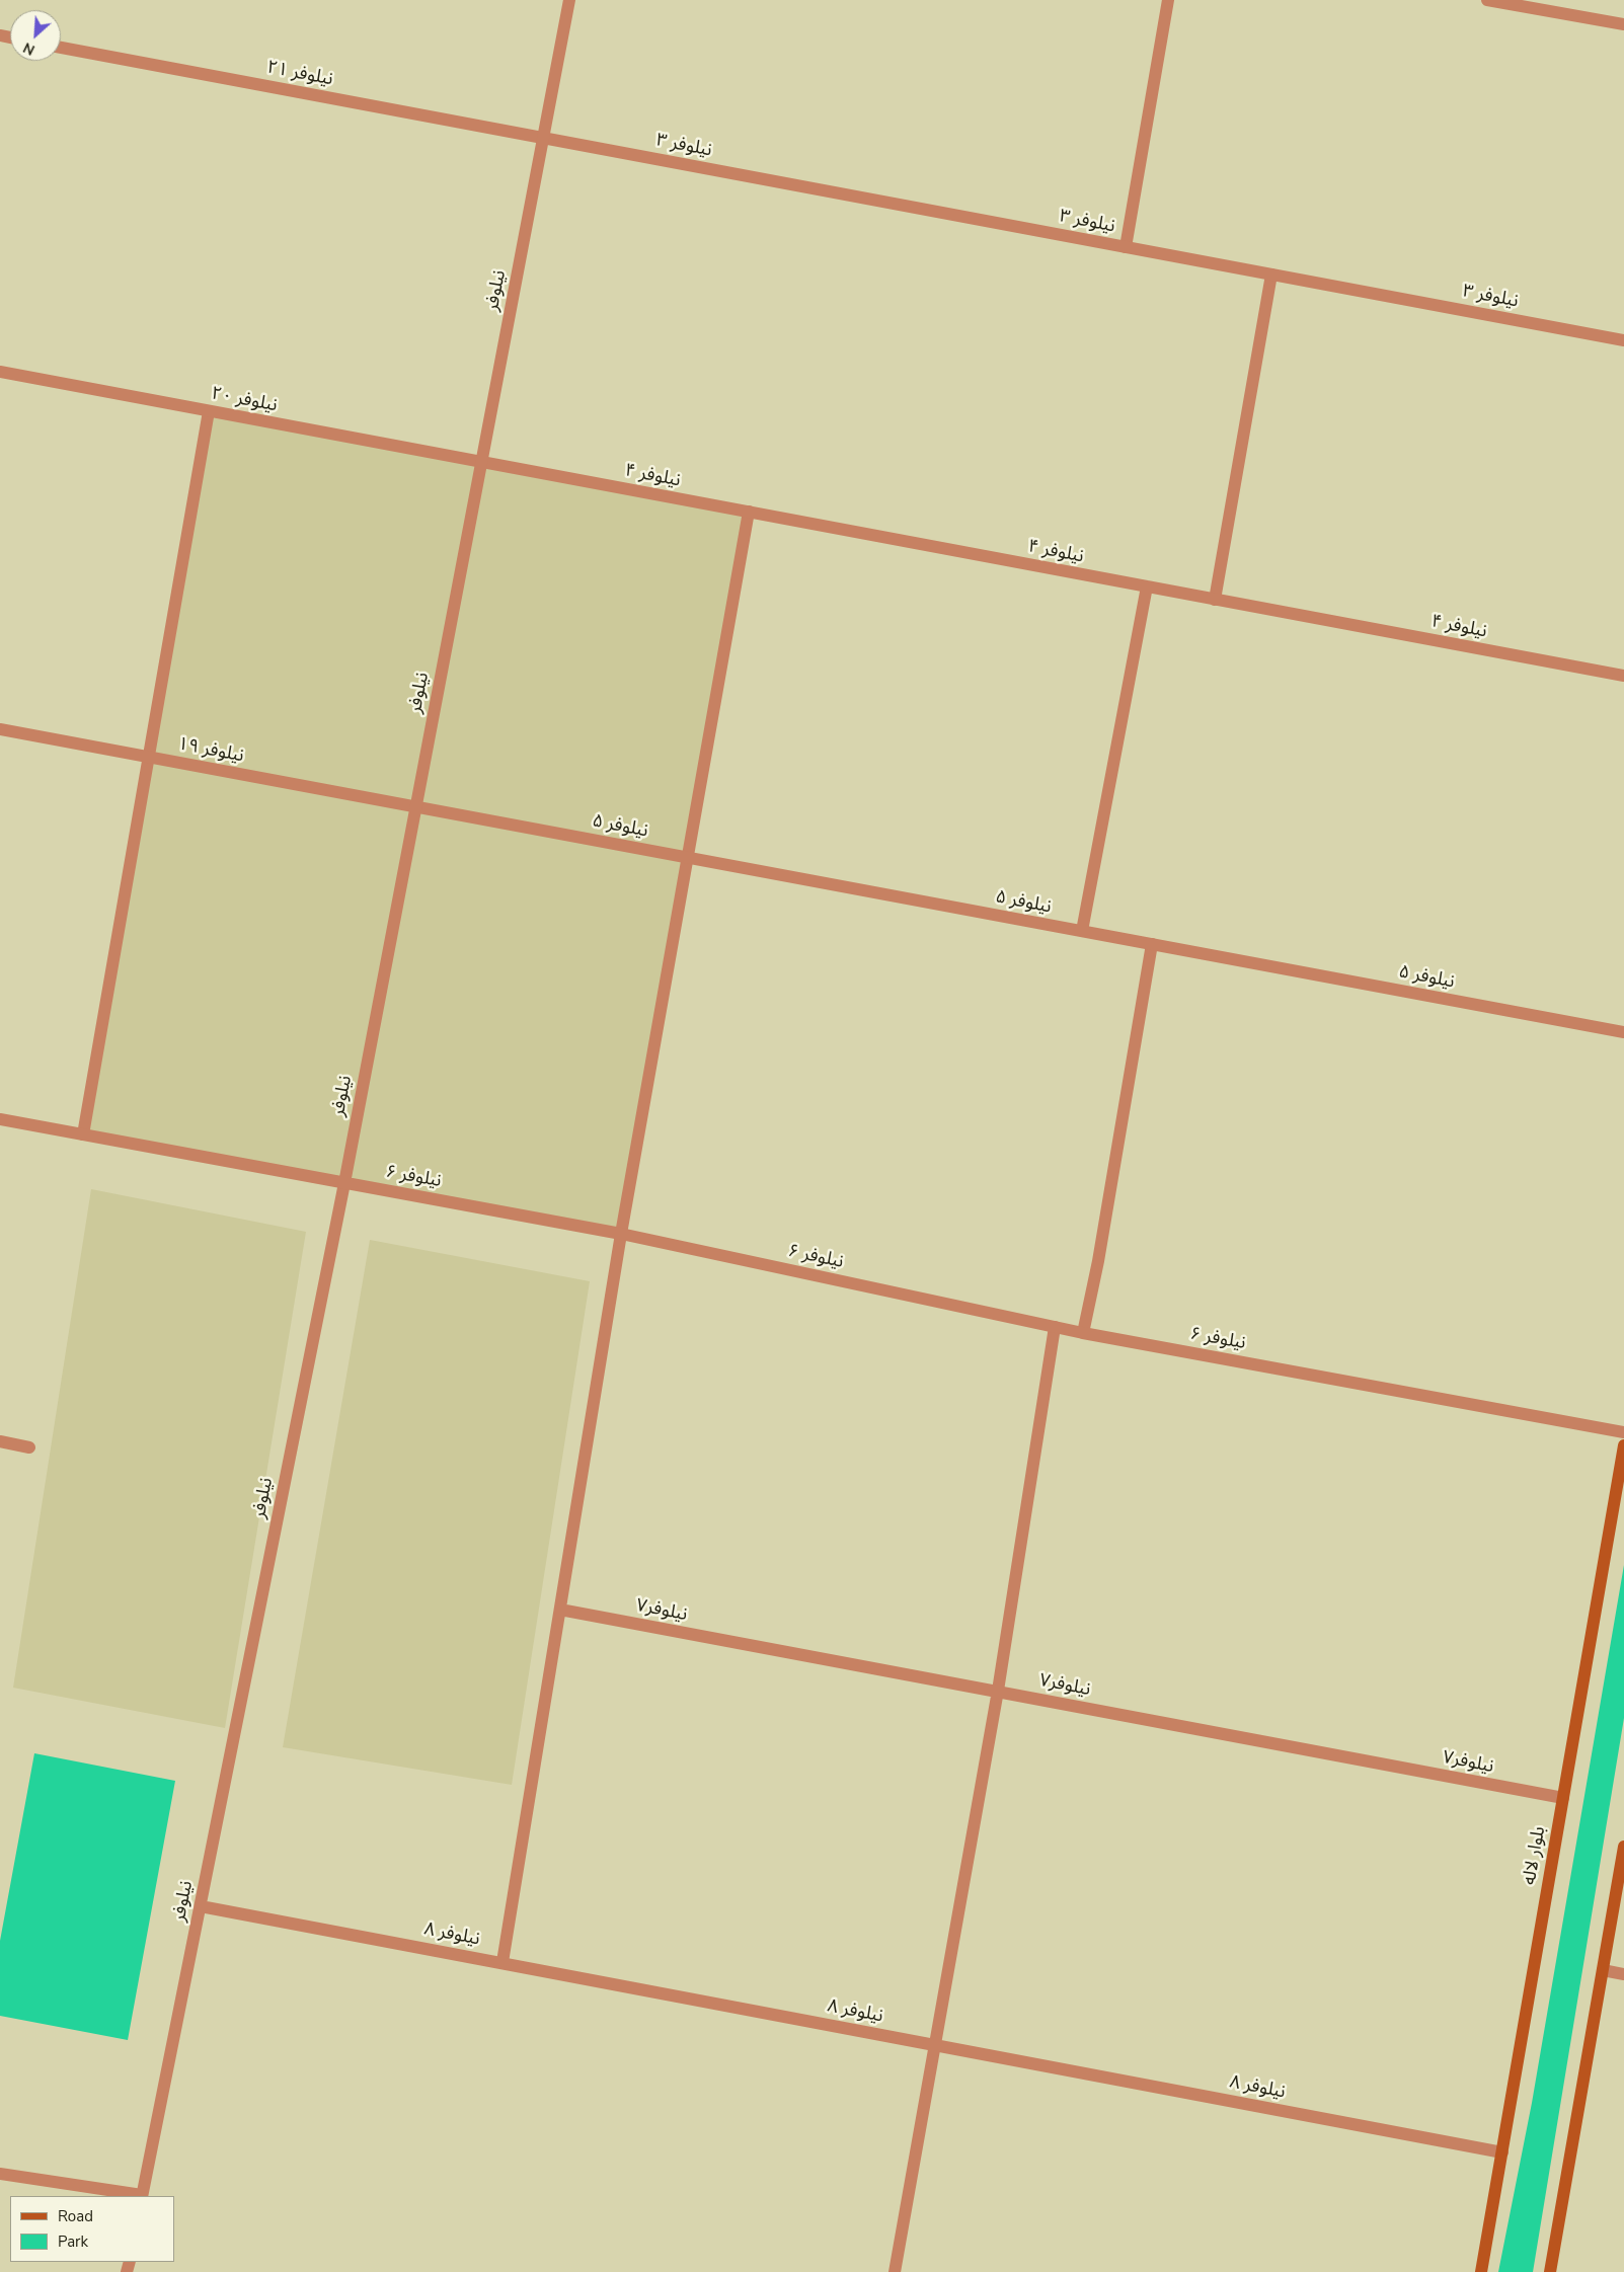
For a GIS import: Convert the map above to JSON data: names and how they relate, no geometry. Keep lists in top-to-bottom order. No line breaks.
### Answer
{"streets":{"main road":["بلوار لاله"],"street":["نیلوفر ۲۱","نیلوفر ۳","نیلوفر","نیلوفر ۲۰","نیلوفر ۴","نیلوفر ۱۹","نیلوفر ۵","نیلوفر ۶","نیلوفر۷","نیلوفر ۸"]},"crossings":[["نیلوفر ۲۱","نیلوفر ۳"],["نیلوفر ۲۱","نیلوفر"],["نیلوفر ۳","نیلوفر"],["نیلوفر","نیلوفر ۲۰"],["نیلوفر","نیلوفر ۴"],["نیلوفر","نیلوفر ۱۹"],["نیلوفر","نیلوفر ۵"],["نیلوفر","نیلوفر ۶"],["نیلوفر","نیلوفر ۸"],["نیلوفر ۲۰","نیلوفر ۴"],["نیلوفر ۱۹","نیلوفر ۵"],["نیلوفر۷","بلوار لاله"],["بلوار لاله","نیلوفر ۸"]],"legend":["Road","Park"],"north":"bottom left"}
